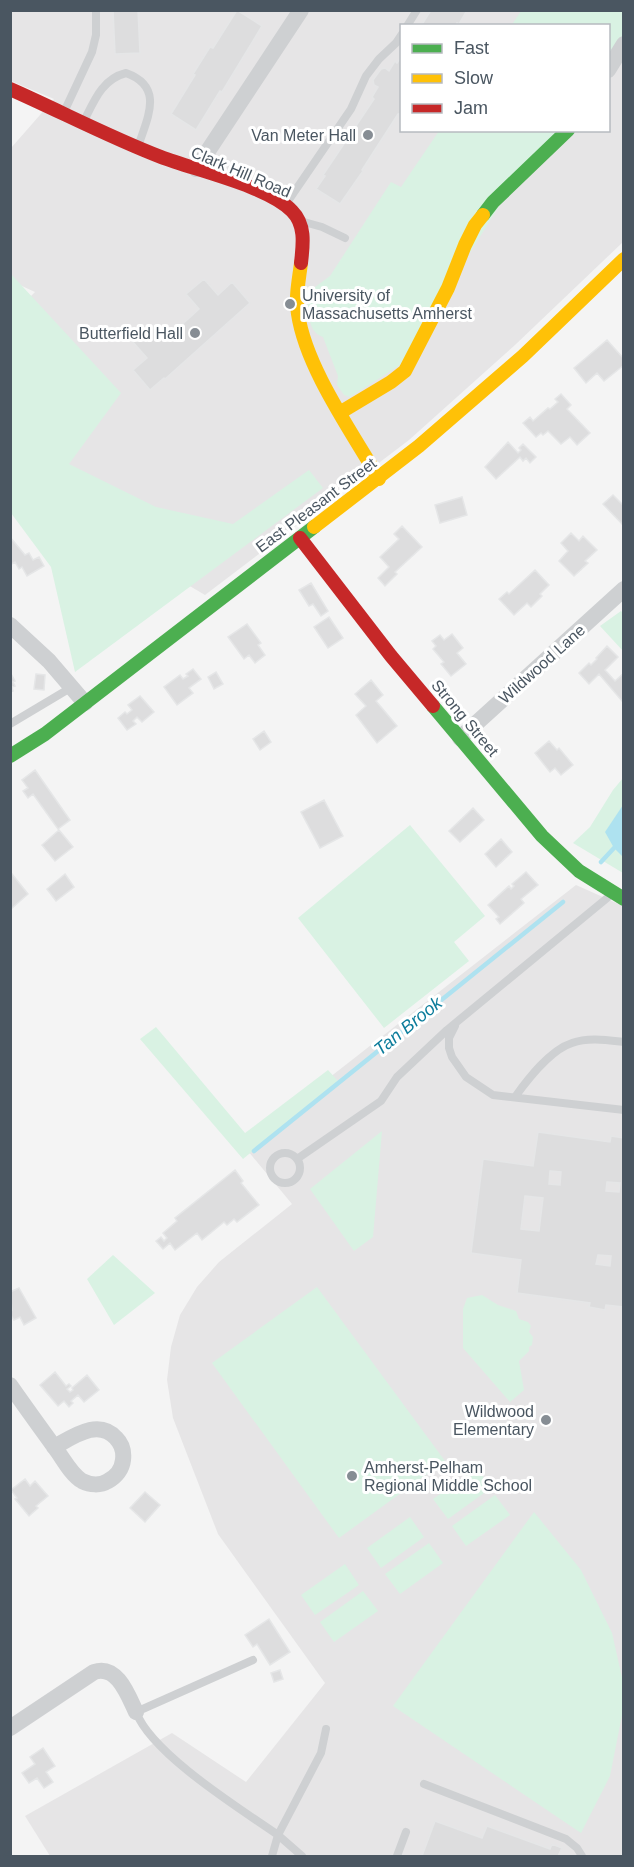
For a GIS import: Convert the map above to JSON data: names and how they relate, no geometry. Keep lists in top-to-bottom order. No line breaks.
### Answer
{"streets":{"main road":["Clark Hill Road","East Pleasant Street","Strong Street"],"street":["Wildwood Lane"]},"crossings":[["Clark Hill Road","East Pleasant Street"],["East Pleasant Street","Strong Street"],["Wildwood Lane","Strong Street"]],"water":["Tan Brook"],"places":["Van Meter Hall","University of Massachusetts Amherst","Butterfield Hall","Wildwood Elementary","Amherst-Pelham Regional Middle School"],"legend":["Fast","Slow","Jam"]}
